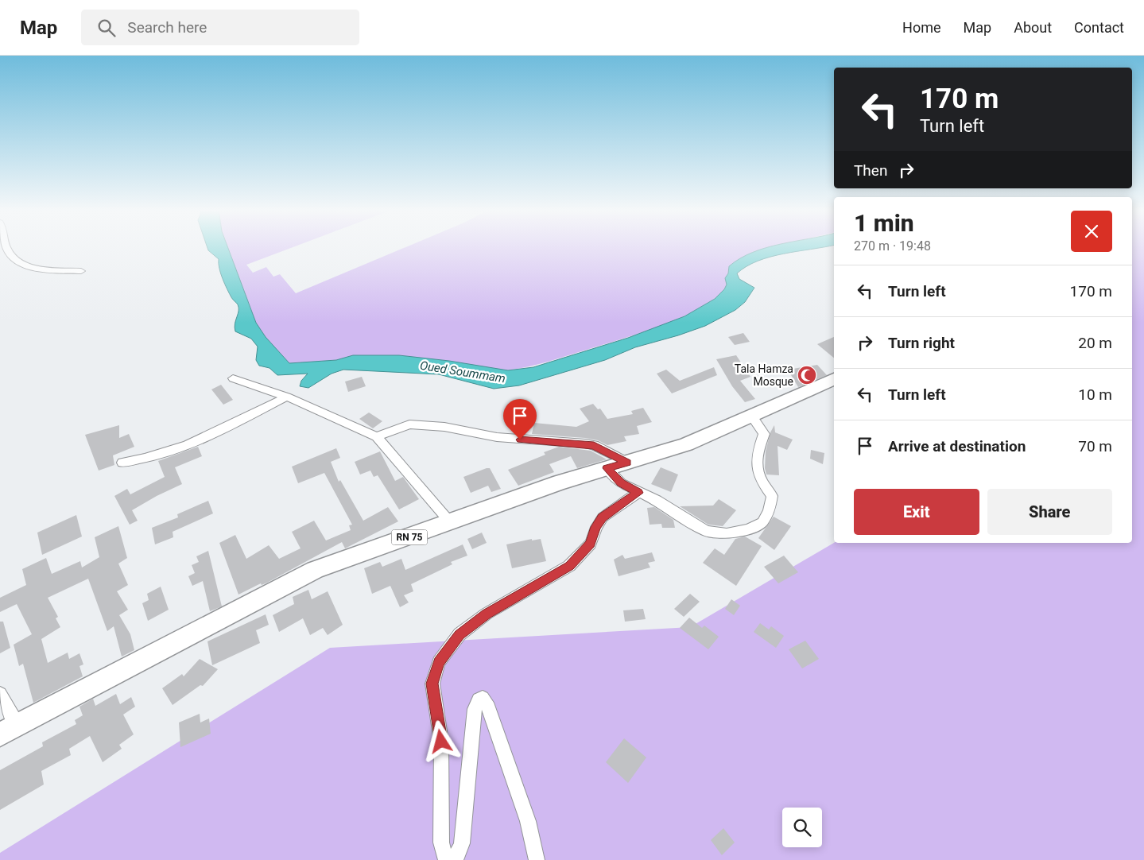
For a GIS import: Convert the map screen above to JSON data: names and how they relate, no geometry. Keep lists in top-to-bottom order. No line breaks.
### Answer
{"streets":{"main road":["RN 75"]},"water":["Oued Soummam"],"places":{"mosque":["Tala Hamza Mosque"]},"page":{"header":"Map","search":"Search here","nav":["Home","Map","About","Contact"],"turn":["170 m","Turn left"],"then":"Then","heading":["1 min","270 m · 19:48"],"list":[{"name":"Turn left","value":"170 m"},{"name":"Turn right","value":"20 m"},{"name":"Turn left","value":"10 m"},{"name":"Arrive at destination","value":"70 m"}],"buttons":["Exit","Share"]}}
